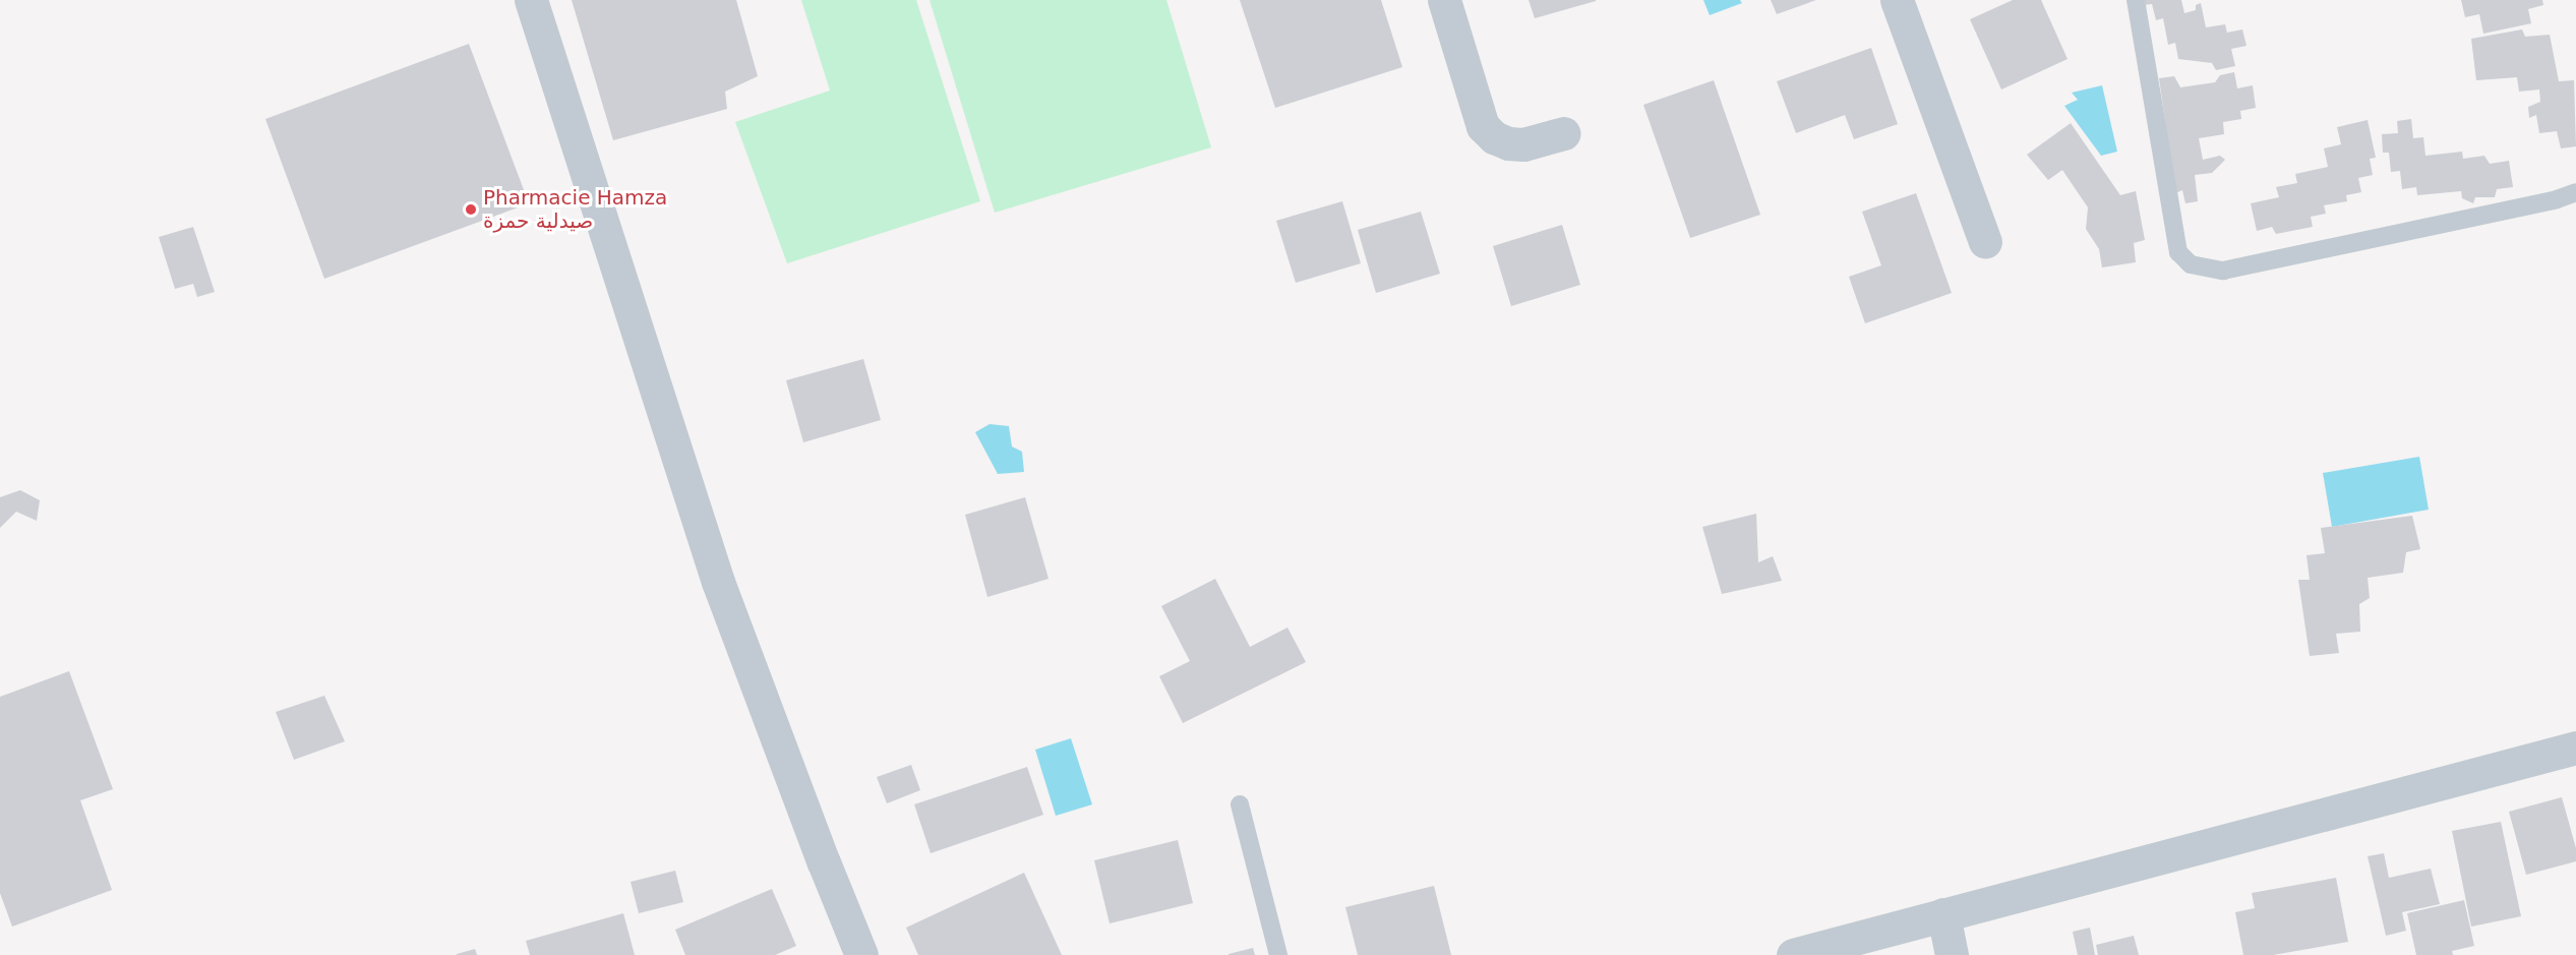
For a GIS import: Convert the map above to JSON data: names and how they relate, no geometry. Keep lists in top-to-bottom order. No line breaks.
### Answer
{"places":["Pharmacie Hamza صيدلية حمزة"]}
